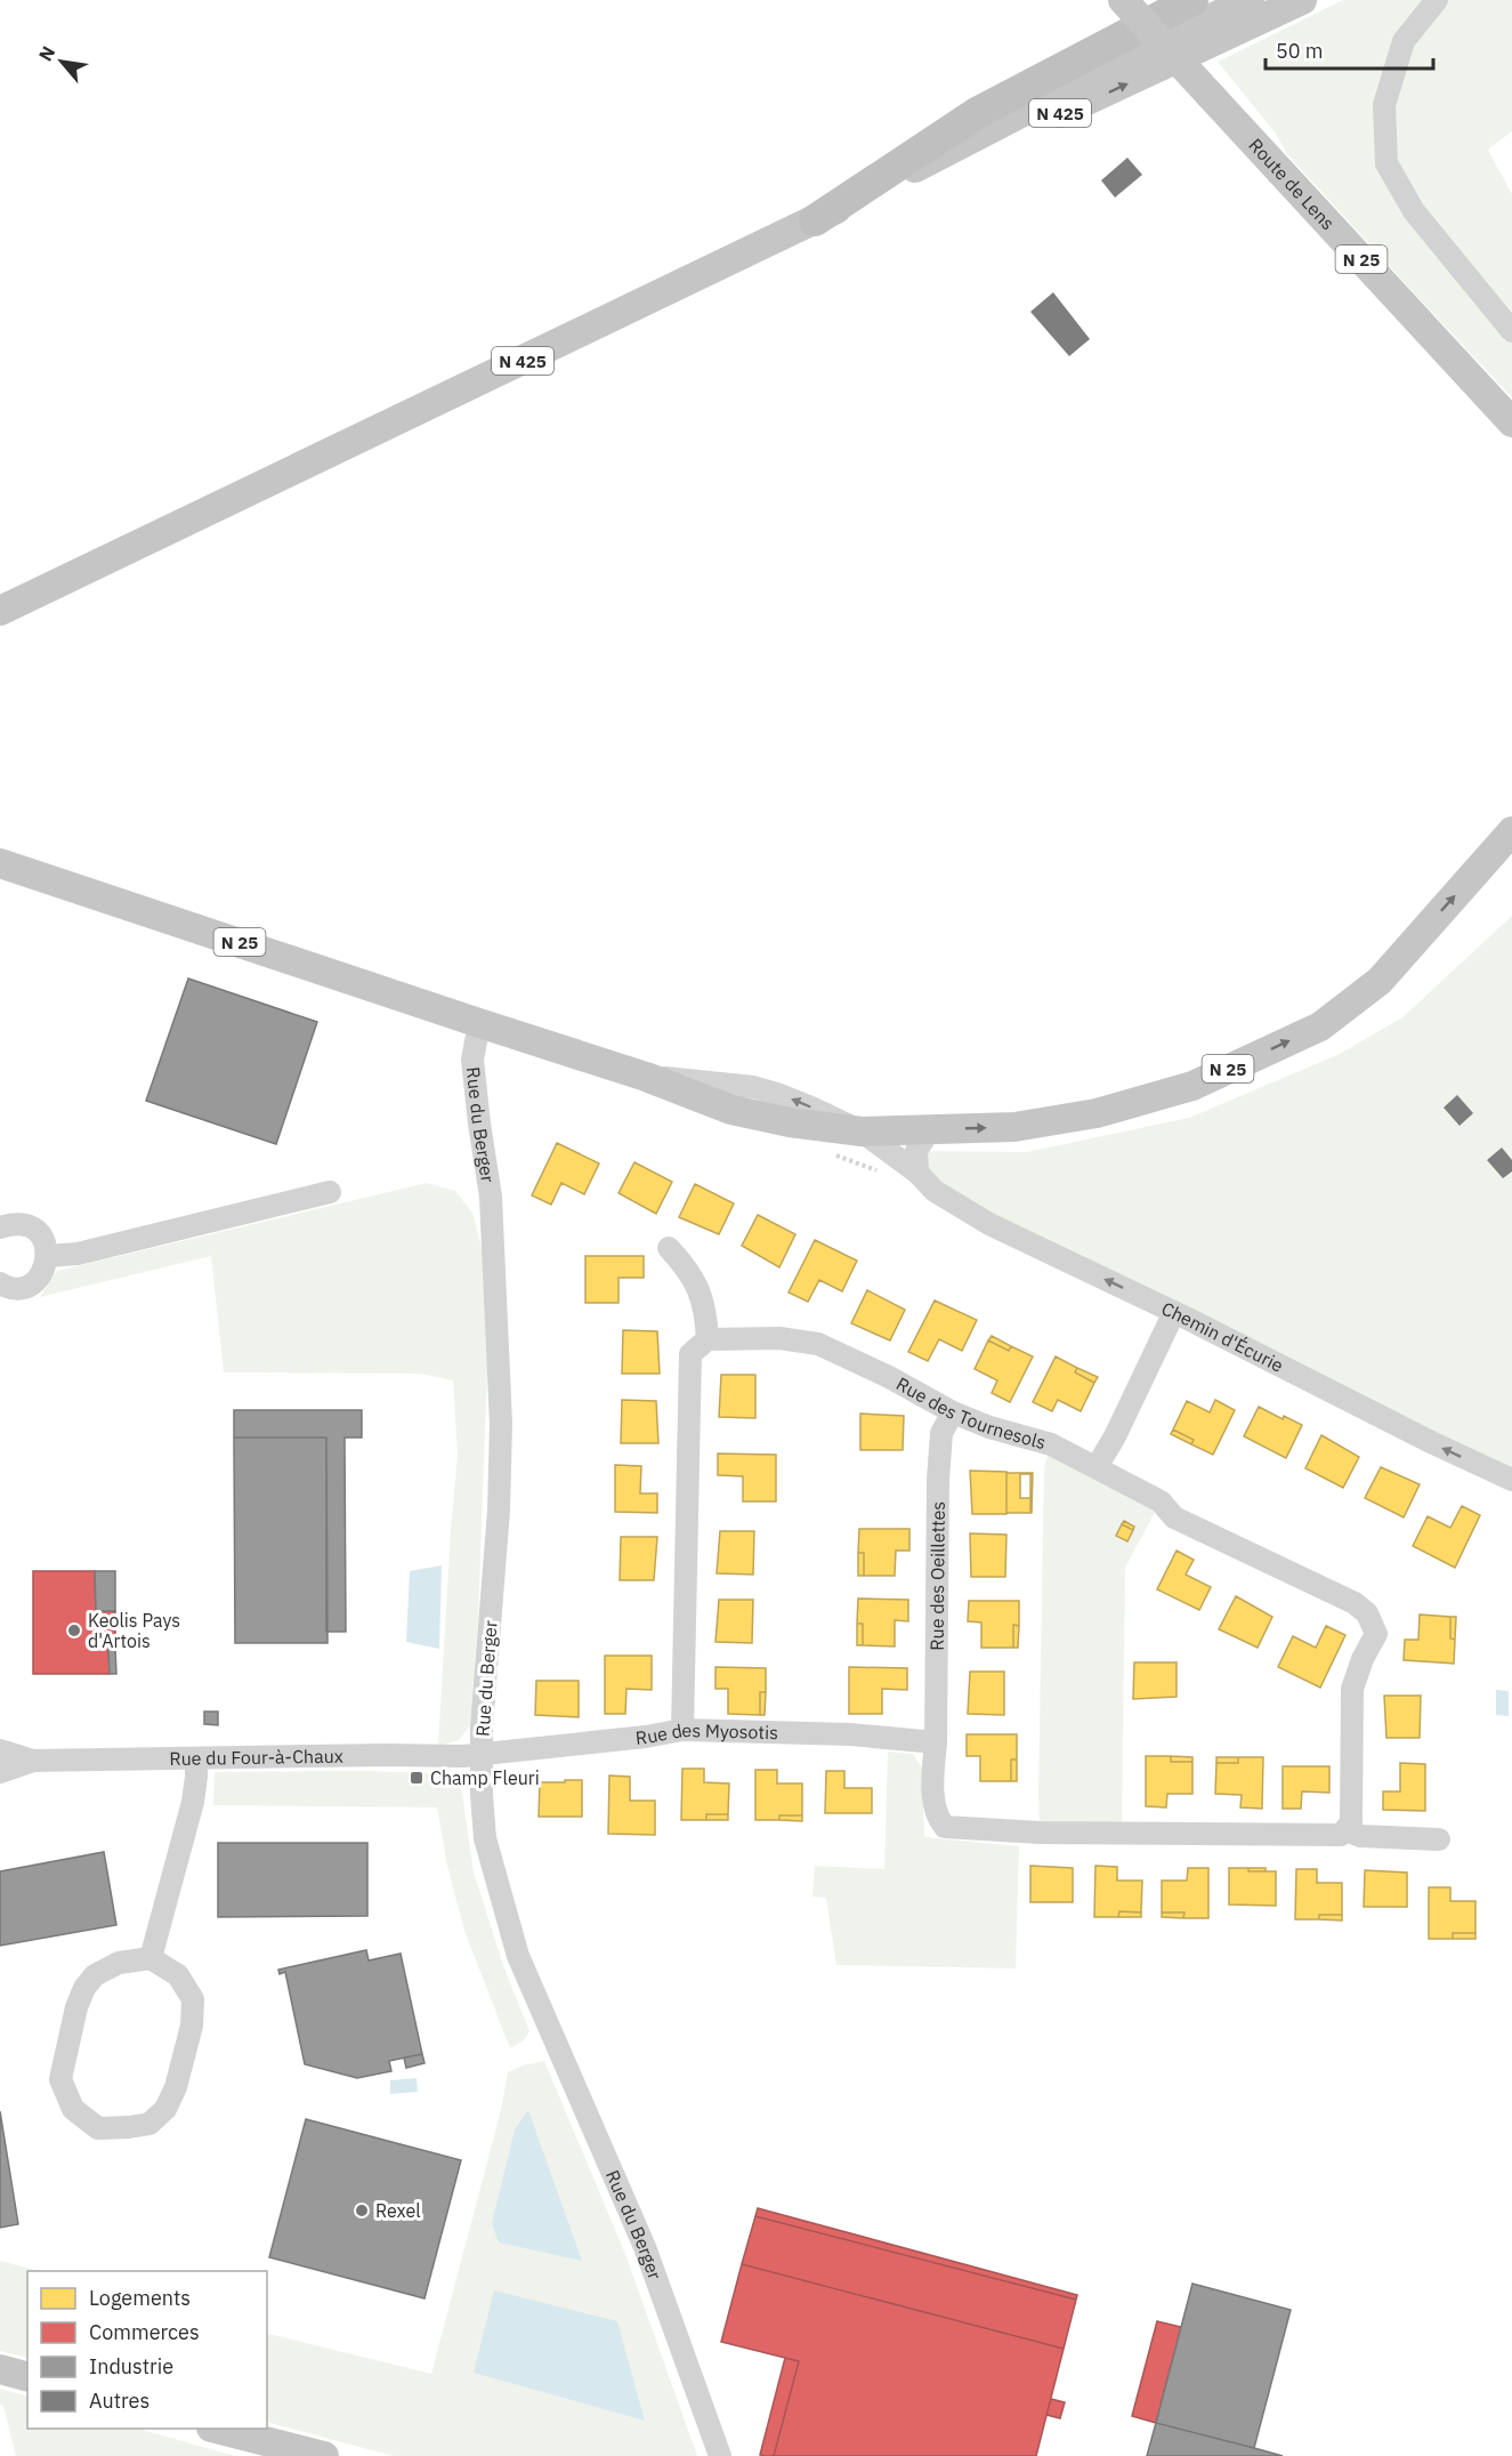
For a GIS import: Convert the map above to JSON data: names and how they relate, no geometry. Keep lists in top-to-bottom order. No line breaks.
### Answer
{"streets":{"main road":["N 425","Route de Lens","N 25"],"street":["Rue du Berger","Chemin d'Écurie","Rue des Tournesols","Rue des Oeillettes","Rue des Myosotis","Rue du Four-à-Chaux"]},"crossings":[["N 25","Rue du Berger"],["N 25","Chemin d'Écurie"],["Rue du Berger","Rue des Myosotis"],["Rue du Berger","Rue du Four-à-Chaux"],["Rue des Tournesols","Rue des Oeillettes"],["Rue des Oeillettes","Rue des Myosotis"],["Rue des Myosotis","Rue du Four-à-Chaux"]],"one_way":["Chemin d'Écurie"],"places":{"other":["Keolis Pays d'Artois","Rexel"],"transit":["Champ Fleuri"]},"legend":["Logements","Commerces","Industrie","Autres"],"scale_bar":"50 m","north":"top left"}
